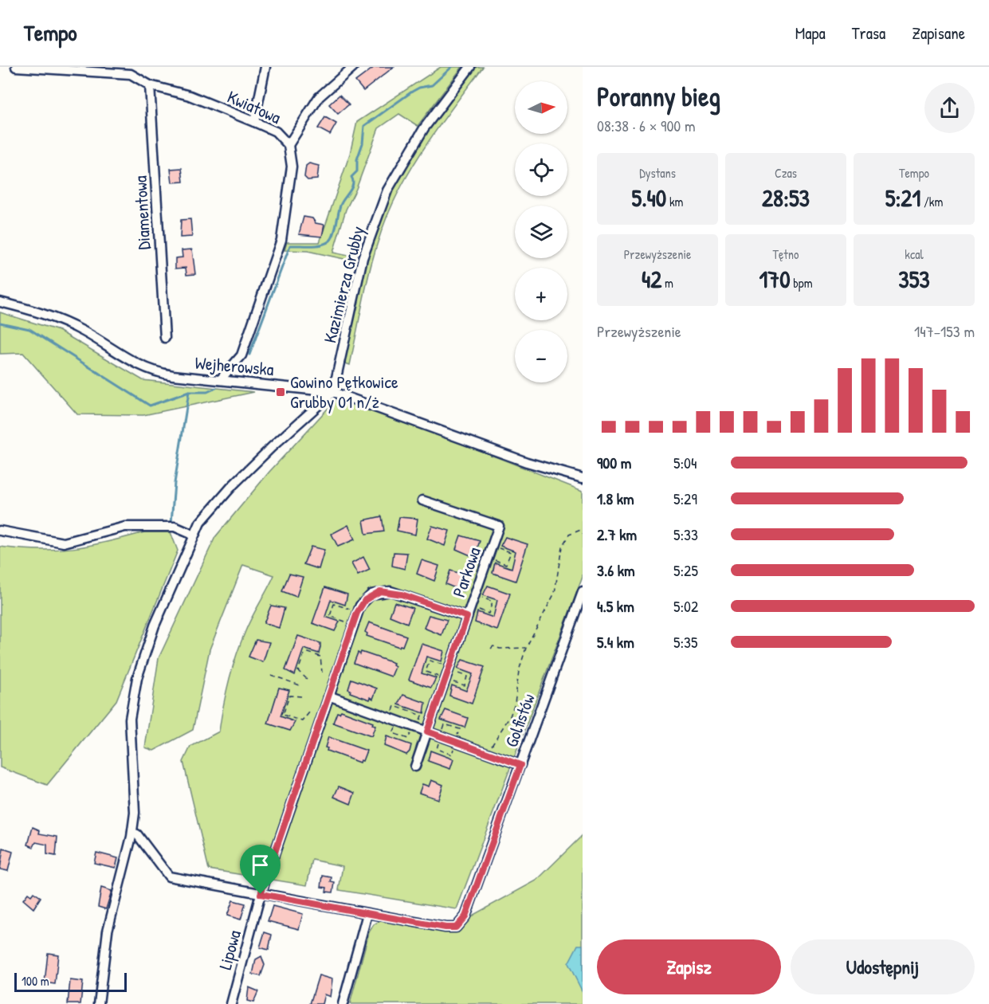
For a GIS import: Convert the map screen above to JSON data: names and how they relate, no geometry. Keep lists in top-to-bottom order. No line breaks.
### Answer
{"streets":{"street":["Kwiatowa","Diamentowa","Kazimierza Grubby","Wejherowska","Parkowa","Golfistów","Lipowa"]},"crossings":[["Kwiatowa","Diamentowa"],["Kwiatowa","Wejherowska"],["Kazimierza Grubby","Wejherowska"],["Parkowa","Lipowa"]],"places":{"transit":["Gowino Pętkowice Grubby 01 n/ż"]},"scale_bar":"100 m","north":"right","page":{"header":"Tempo","nav":["Mapa","Trasa","Zapisane"],"heading":["Poranny bieg","08:38 · 6 × 900 m"],"map_buttons":["+","−"],"stats":[["Dystans","5.40 km"],["Czas","28:53"],["Tempo","5:21 /km"],["Przewyższenie","42 m"],["Tętno","170 bpm"],["kcal","353"]],"chart":["Przewyższenie","147–153 m"],"list":[{"name":"900 m","note":"5:04"},{"name":"1.8 km","note":"5:29"},{"name":"2.7 km","note":"5:33"},{"name":"3.6 km","note":"5:25"},{"name":"4.5 km","note":"5:02"},{"name":"5.4 km","note":"5:35"}],"buttons":["Zapisz","Udostępnij"],"scale":"100 m"}}
